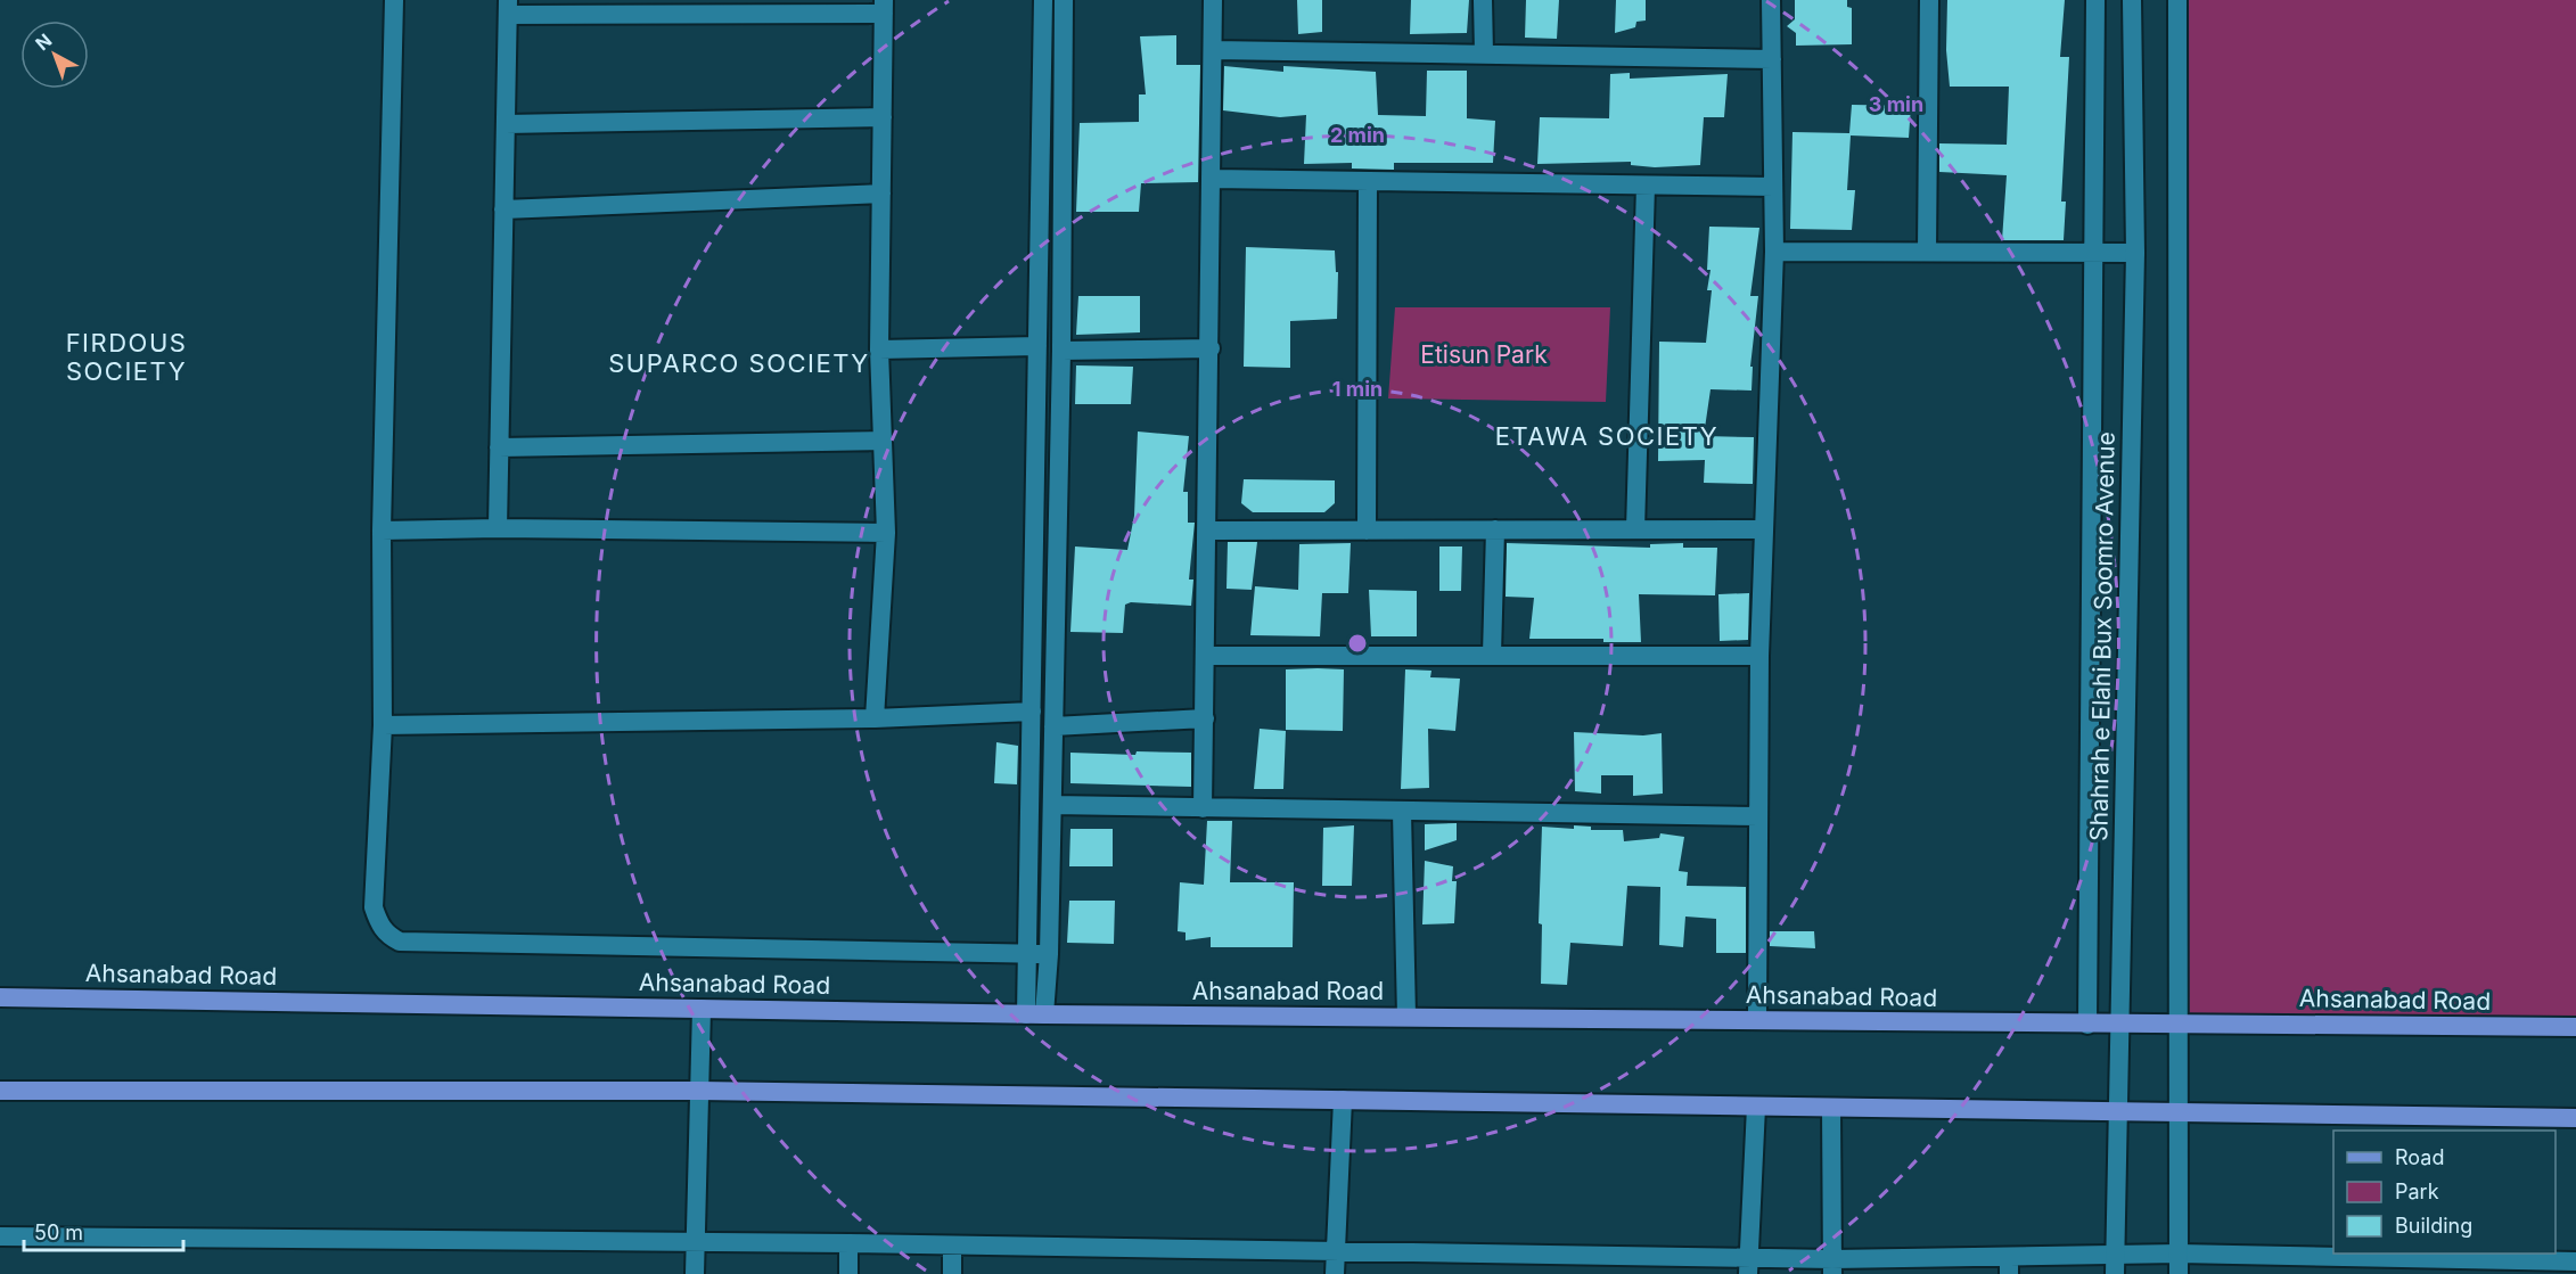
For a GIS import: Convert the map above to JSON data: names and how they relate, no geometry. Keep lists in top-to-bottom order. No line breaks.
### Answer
{"streets":{"main road":["Ahsanabad Road"],"street":["Shahrah e Elahi Bux Soomro Avenue"]},"crossings":[["Shahrah e Elahi Bux Soomro Avenue","Ahsanabad Road"]],"districts":["FIRDOUS SOCIETY","SUPARCO SOCIETY","ETAWA SOCIETY"],"parks":["Etisun Park"],"legend":["Road","Park","Building"],"scale_bar":"50 m","north":"top left","rings":["3 min","2 min","1 min"]}
